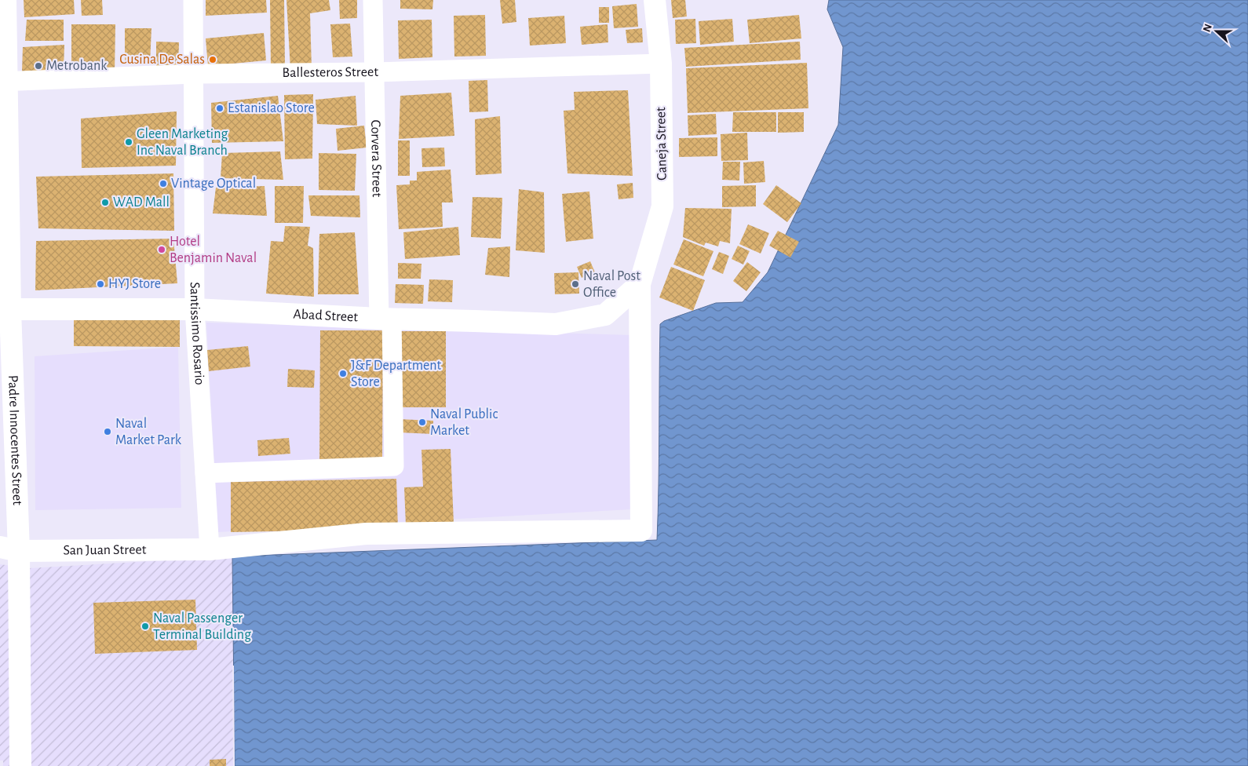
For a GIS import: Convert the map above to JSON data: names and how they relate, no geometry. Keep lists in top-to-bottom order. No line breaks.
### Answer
{"streets":{"street":["Ballesteros Street","Caneja Street","Corvera Street","Abad Street","Santissimo Rosario","Padre Innocentes Street","San Juan Street"]},"crossings":[["Ballesteros Street","Caneja Street"],["Ballesteros Street","Corvera Street"],["Ballesteros Street","Santissimo Rosario"],["Ballesteros Street","Padre Innocentes Street"],["Caneja Street","Abad Street"],["Caneja Street","Santissimo Rosario"],["Caneja Street","San Juan Street"],["Corvera Street","Abad Street"],["Corvera Street","Santissimo Rosario"],["Abad Street","Santissimo Rosario"],["Abad Street","Padre Innocentes Street"],["Santissimo Rosario","San Juan Street"],["Padre Innocentes Street","San Juan Street"]],"places":["Cusina De Salas","Metrobank","Estanislao Store","Gleen Marketing Inc Naval Branch","Vintage Optical","WAD Mall","Hotel Benjamin Naval","HYJ Store","Naval Post Office","J&F Department Store","Naval Public Market","Naval Market Park","Naval Passenger Terminal Building"],"north":"left"}
